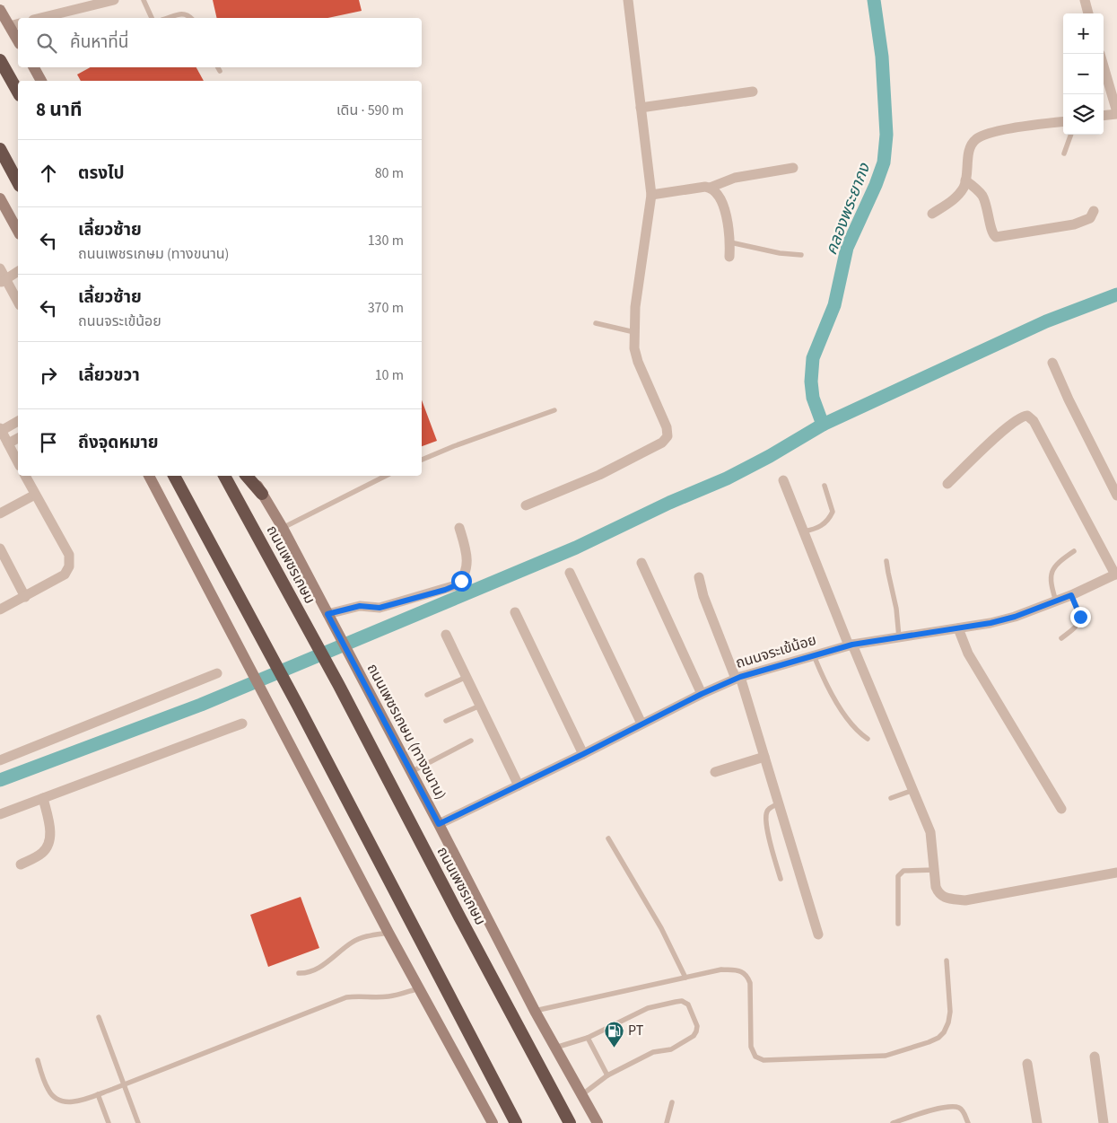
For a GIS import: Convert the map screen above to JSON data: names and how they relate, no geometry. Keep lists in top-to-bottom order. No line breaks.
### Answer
{"streets":{"highway":["ถนนเพชรเกษม"],"main road":["ถนนเพชรเกษม (ทางขนาน)"],"street":["ถนนจระเข้น้อย"]},"crossings":[["ถนนจระเข้น้อย","ถนนเพชรเกษม (ทางขนาน)"]],"water":["คลองพระยากง"],"places":{"fuel station":["PT"]},"page":{"map_buttons":["+","−"],"search":"ค้นหาที่นี่","heading":["8 นาที","เดิน · 590 m"],"list":[["ตรงไป","80 m"],["เลี้ยวซ้าย","ถนนเพชรเกษม (ทางขนาน)","130 m"],["เลี้ยวซ้าย","ถนนจระเข้น้อย","370 m"],["เลี้ยวขวา","10 m"],"ถึงจุดหมาย"]}}
